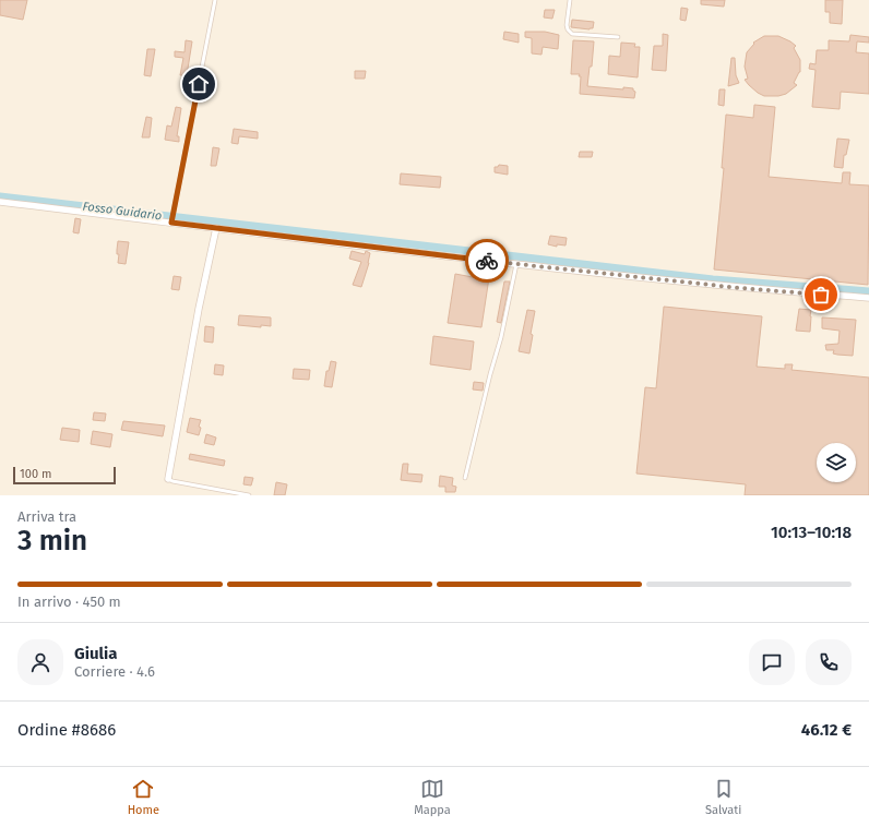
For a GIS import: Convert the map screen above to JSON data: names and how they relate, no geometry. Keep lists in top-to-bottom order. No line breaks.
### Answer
{"water":["Fosso Guidario"],"scale_bar":"100 m","page":{"scale":"100 m","heading":["3 min","Arriva tra","10:13–10:18"],"panel":["Giulia","Corriere · 4.6","Ordine #8686","46.12 €"],"bar":"In arrivo · 450 m","tabs":["Home","Mappa","Salvati"]}}
